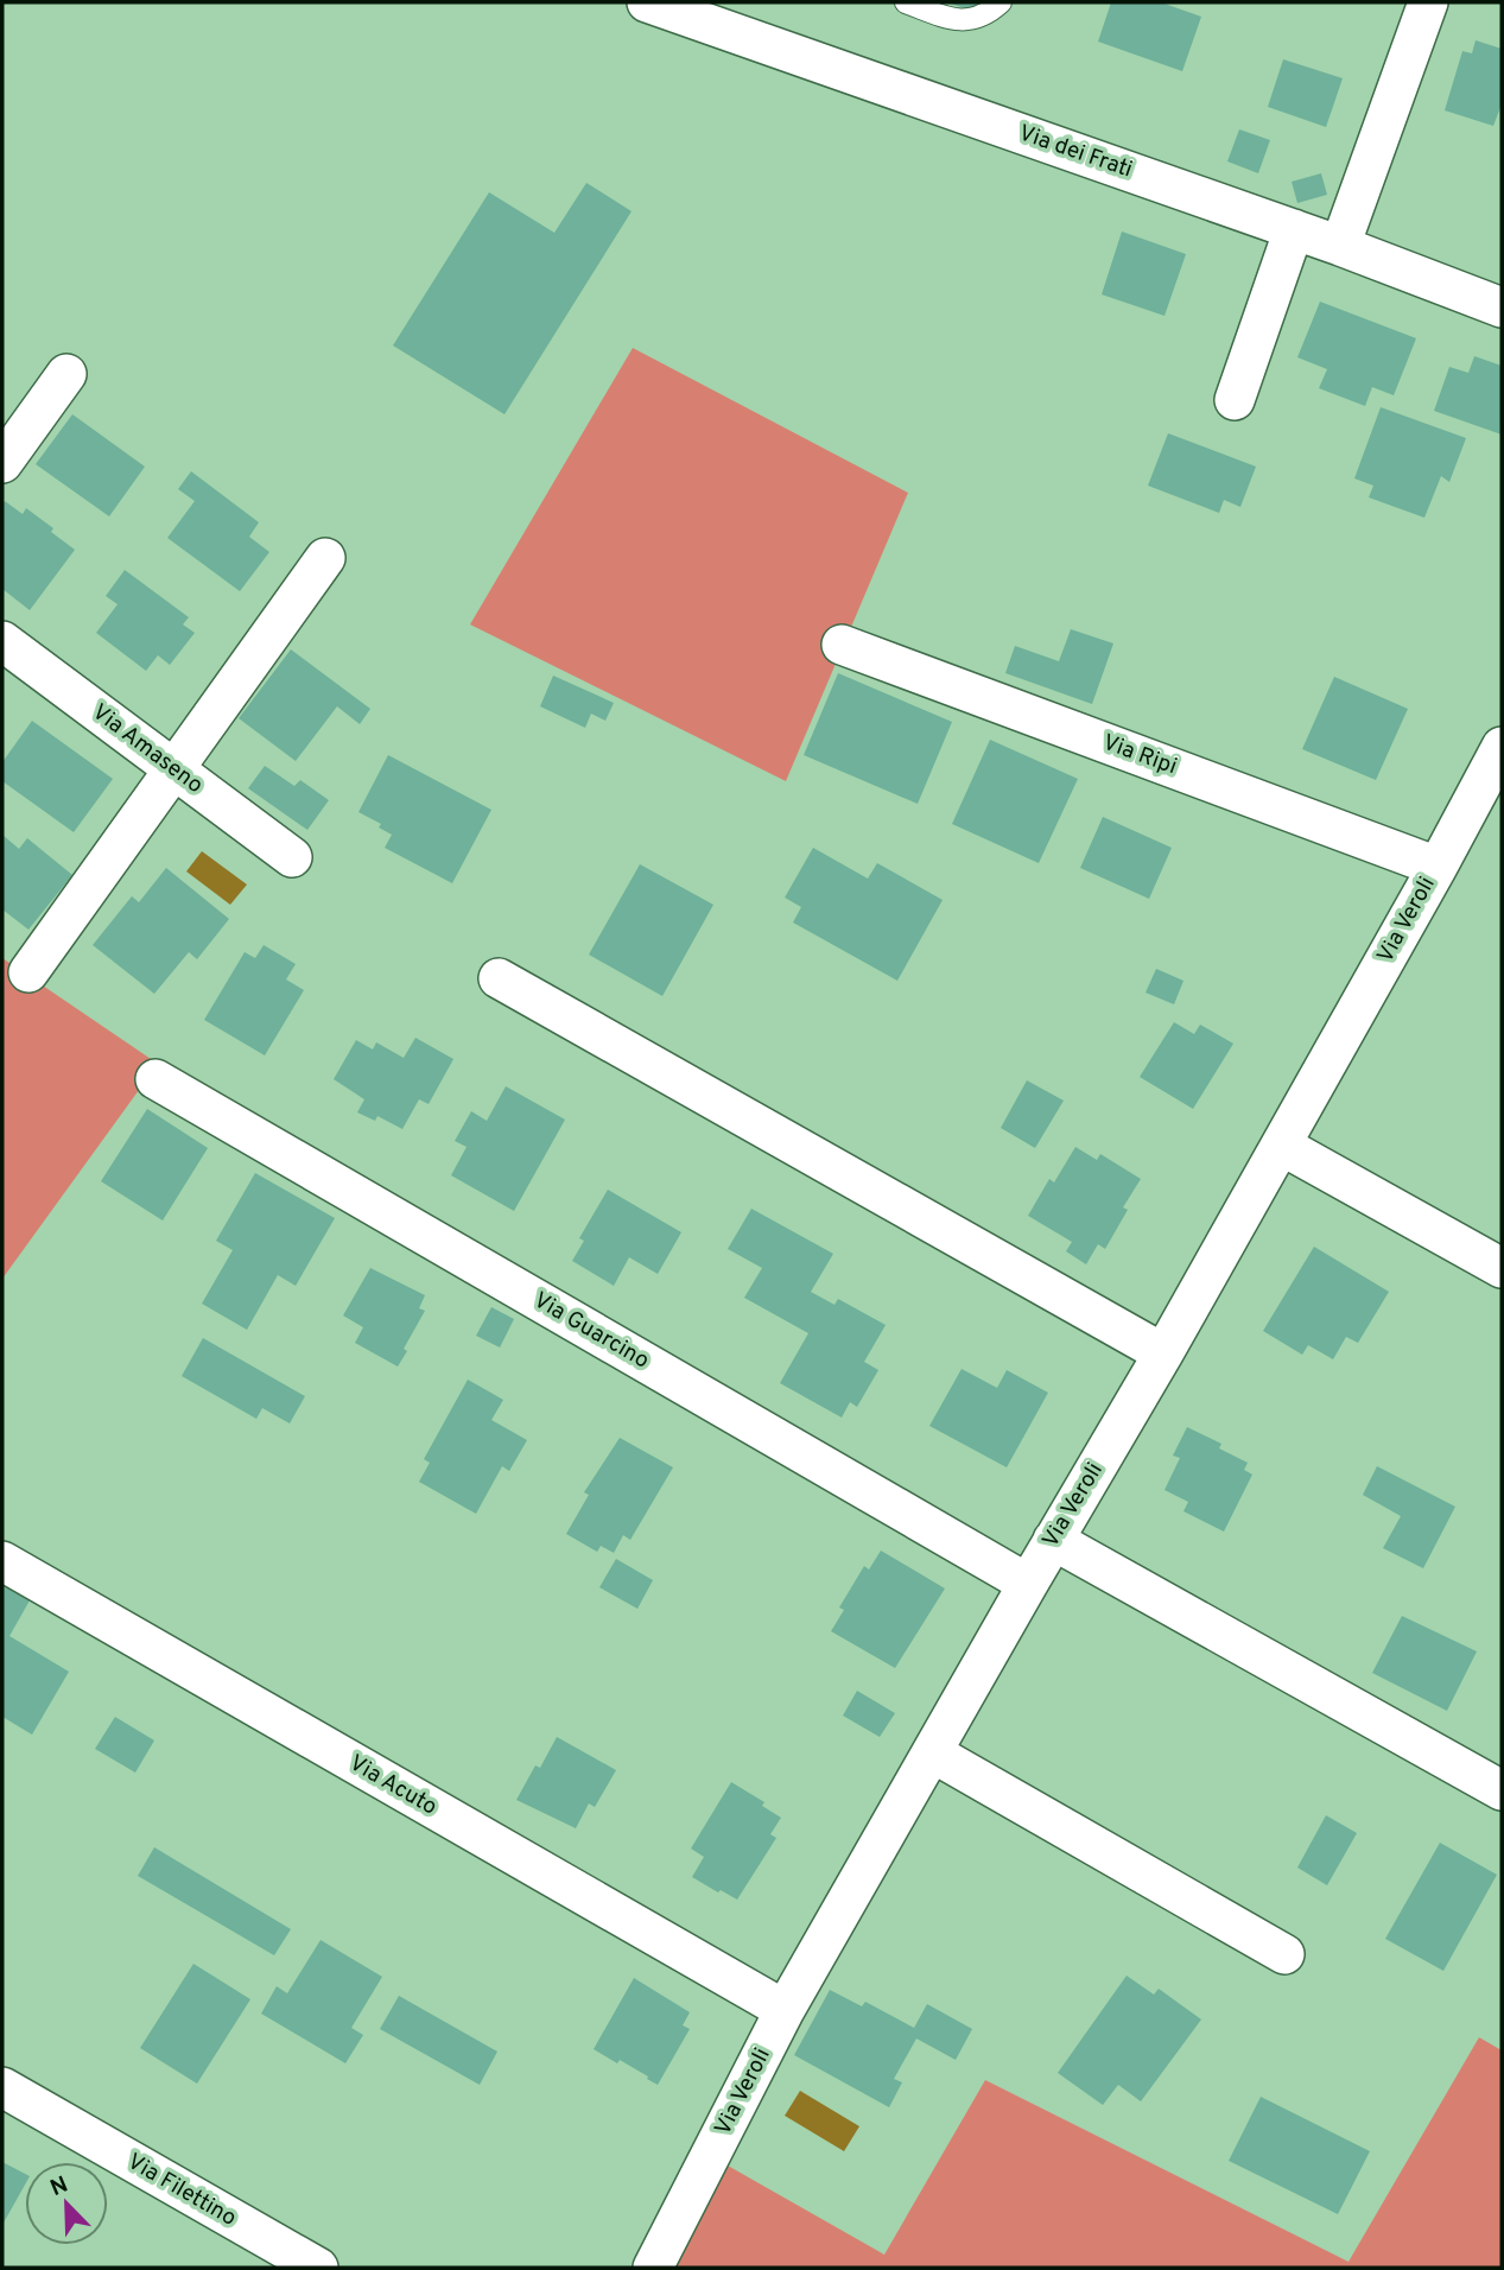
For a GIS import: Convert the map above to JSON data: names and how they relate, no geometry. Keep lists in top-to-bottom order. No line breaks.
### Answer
{"streets":{"street":["Via dei Frati","Via Amaseno","Via Ripi","Via Veroli","Via Guarcino","Via Acuto","Via Filettino"]},"crossings":[["Via Ripi","Via Veroli"],["Via Veroli","Via Guarcino"],["Via Veroli","Via Acuto"]],"north":"top left"}
